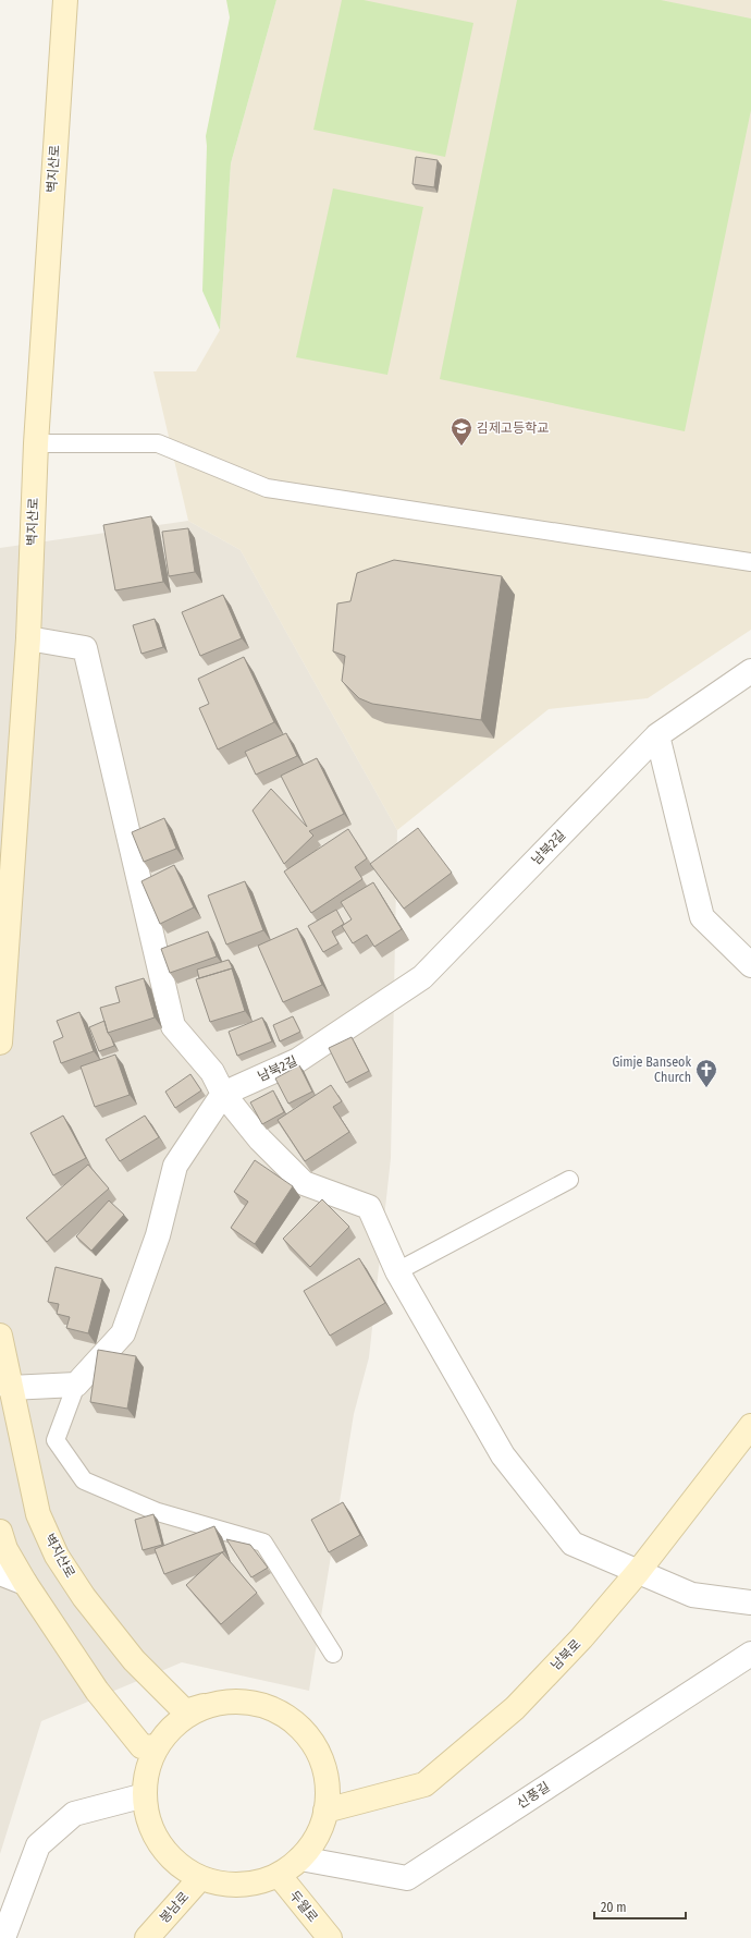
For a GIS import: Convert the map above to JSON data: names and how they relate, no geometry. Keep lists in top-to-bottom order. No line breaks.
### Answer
{"streets":{"street":["벽지산로","남북2길","남북로","신풍길","두월로","봉남로"]},"places":{"school or university":["김제고등학교"],"church":["Gimje Banseok Church"]},"scale_bar":"20 m"}
